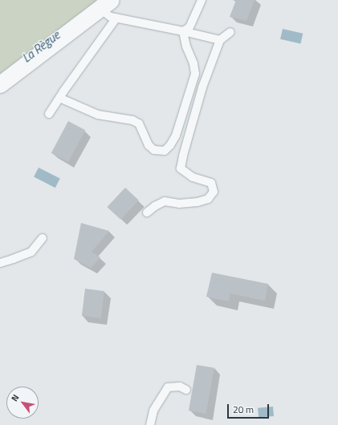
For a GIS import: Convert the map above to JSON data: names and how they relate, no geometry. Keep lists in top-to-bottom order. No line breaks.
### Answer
{"water":["La Règue"],"scale_bar":"20 m","north":"top left"}
